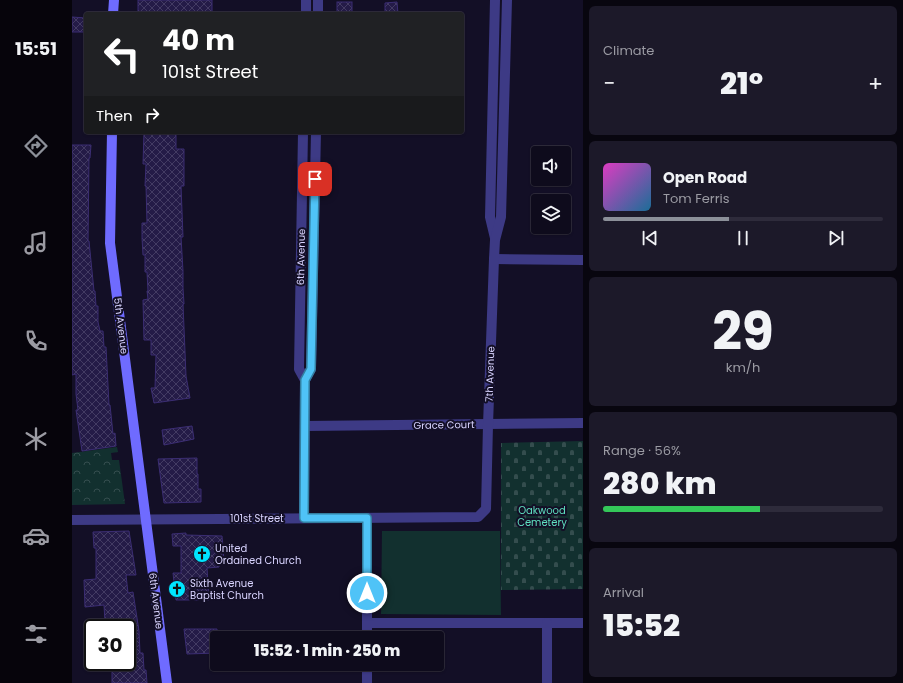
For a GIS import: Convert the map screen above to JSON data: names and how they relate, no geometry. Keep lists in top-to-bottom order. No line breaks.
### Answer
{"streets":{"street":["6th Avenue","5th Avenue","7th Avenue","Grace Court","101st Street"]},"crossings":[["6th Avenue","5th Avenue"],["6th Avenue","Grace Court"],["6th Avenue","101st Street"],["5th Avenue","101st Street"],["7th Avenue","Grace Court"],["7th Avenue","101st Street"]],"parks":["Oakwood Cemetery"],"places":{"church":["United Ordained Church","Sixth Avenue Baptist Church"]},"page":{"tabs":"15:51","tile":["Climate",["29","km/h"],["Range · 56%","280 km"],["Arrival","15:52"]],"turn":["40 m","101st Street"],"heat":["−","21°","+"],"then":"Then","song":["Open Road","Tom Ferris"],"limit":"30","trip":"15:52 · 1 min · 250 m"}}
